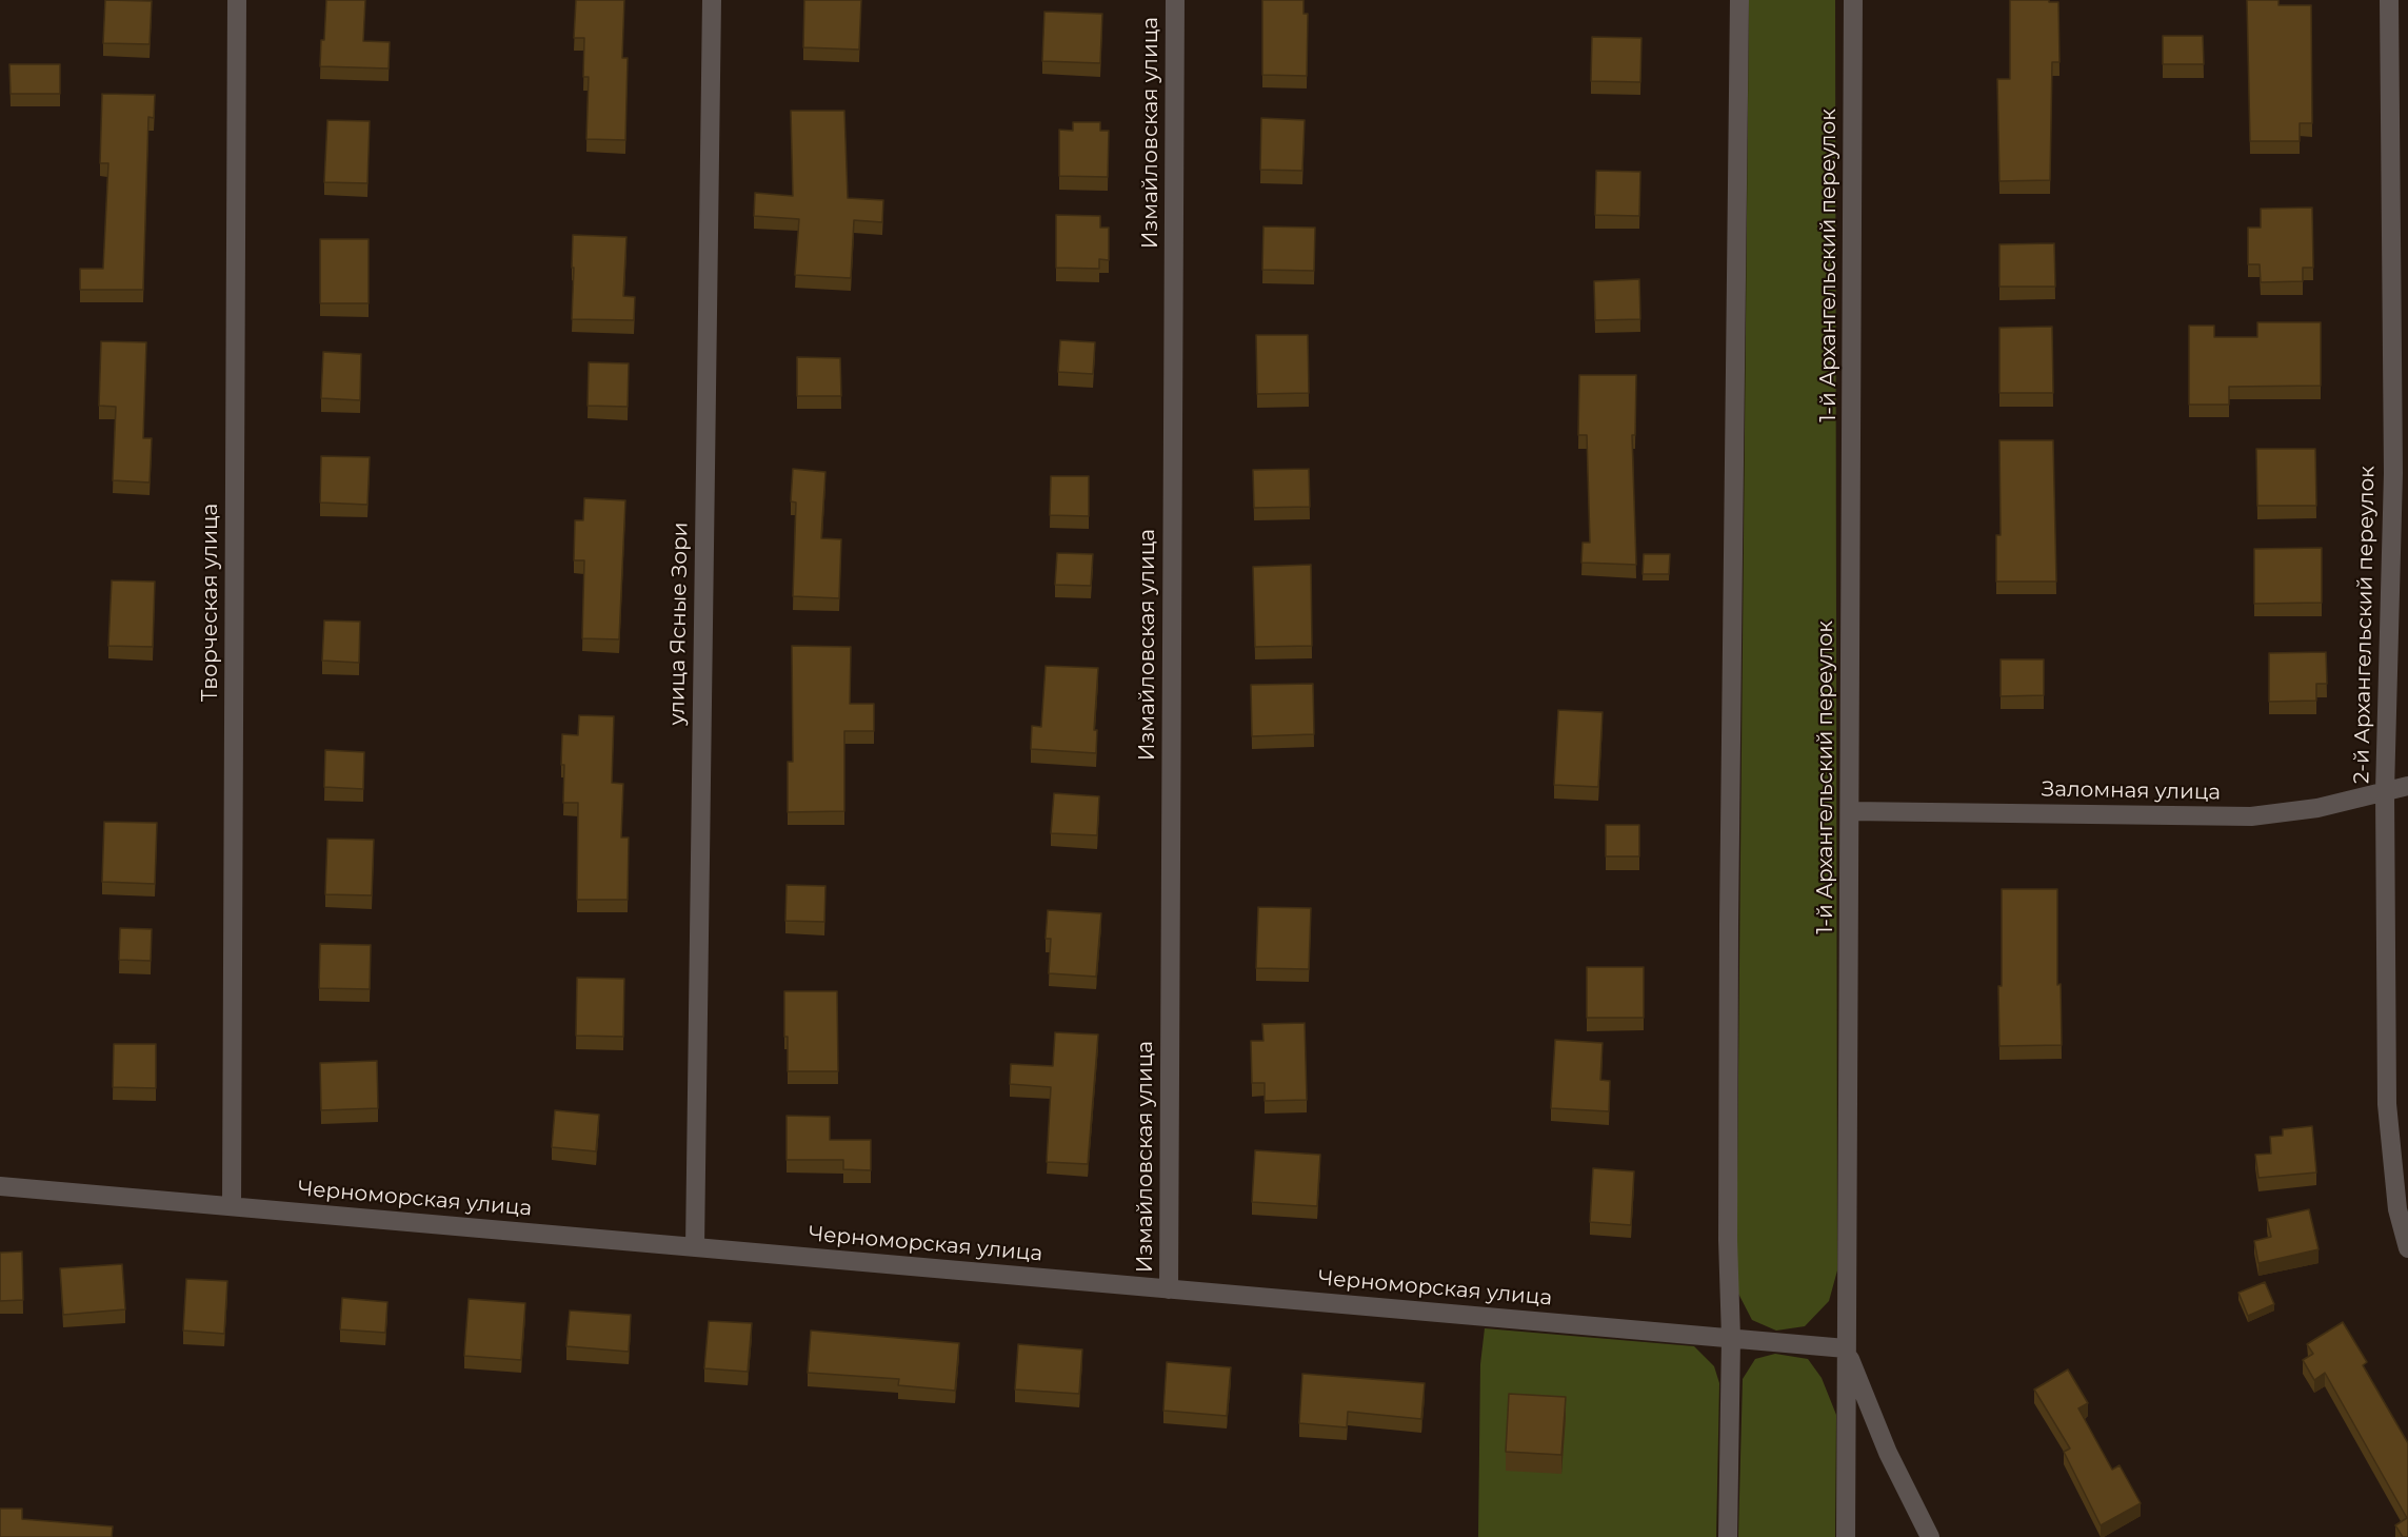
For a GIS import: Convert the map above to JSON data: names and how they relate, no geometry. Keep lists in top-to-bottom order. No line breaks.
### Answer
{"streets":{"street":["Измайловская улица","1-й Архангельский переулок","Творческая улица","улица Ясные Зори","2-й Архангельский переулок","Заломная улица","Черноморская улица"]},"crossings":[["Измайловская улица","Черноморская улица"],["1-й Архангельский переулок","Заломная улица"],["1-й Архангельский переулок","Черноморская улица"],["Творческая улица","Черноморская улица"],["улица Ясные Зори","Черноморская улица"],["2-й Архангельский переулок","Заломная улица"]]}
